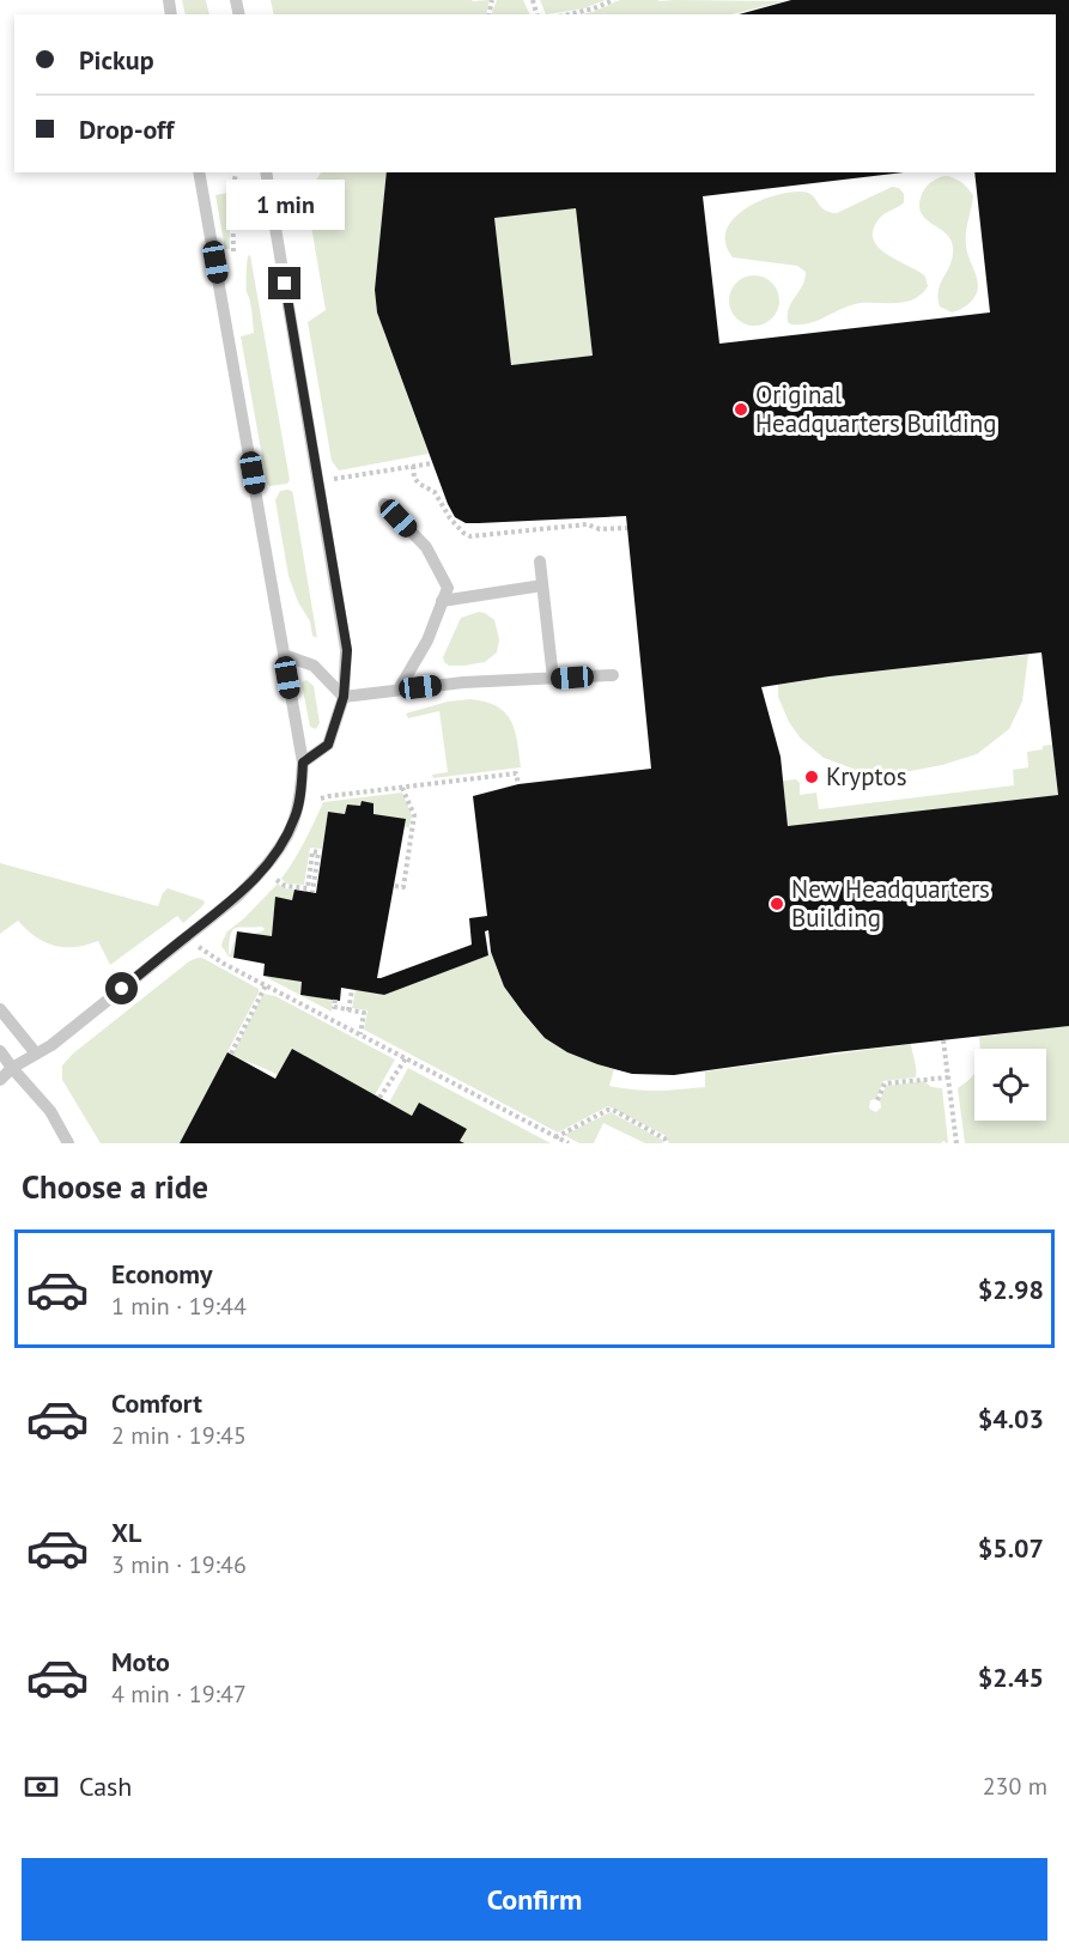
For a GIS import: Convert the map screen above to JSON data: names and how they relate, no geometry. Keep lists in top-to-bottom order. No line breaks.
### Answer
{"places":["Original Headquarters Building","Kryptos","New Headquarters Building"],"page":{"banner":["Pickup","Drop-off"],"bubble":"1 min","heading":"Choose a ride","list":[{"name":"Economy","note":"1 min · 19:44","value":"$2.98"},{"name":"Comfort","note":"2 min · 19:45","value":"$4.03"},{"name":"XL","note":"3 min · 19:46","value":"$5.07"},{"name":"Moto","note":"4 min · 19:47","value":"$2.45"}],"pay":["Cash","230 m"],"buttons":"Confirm"}}
